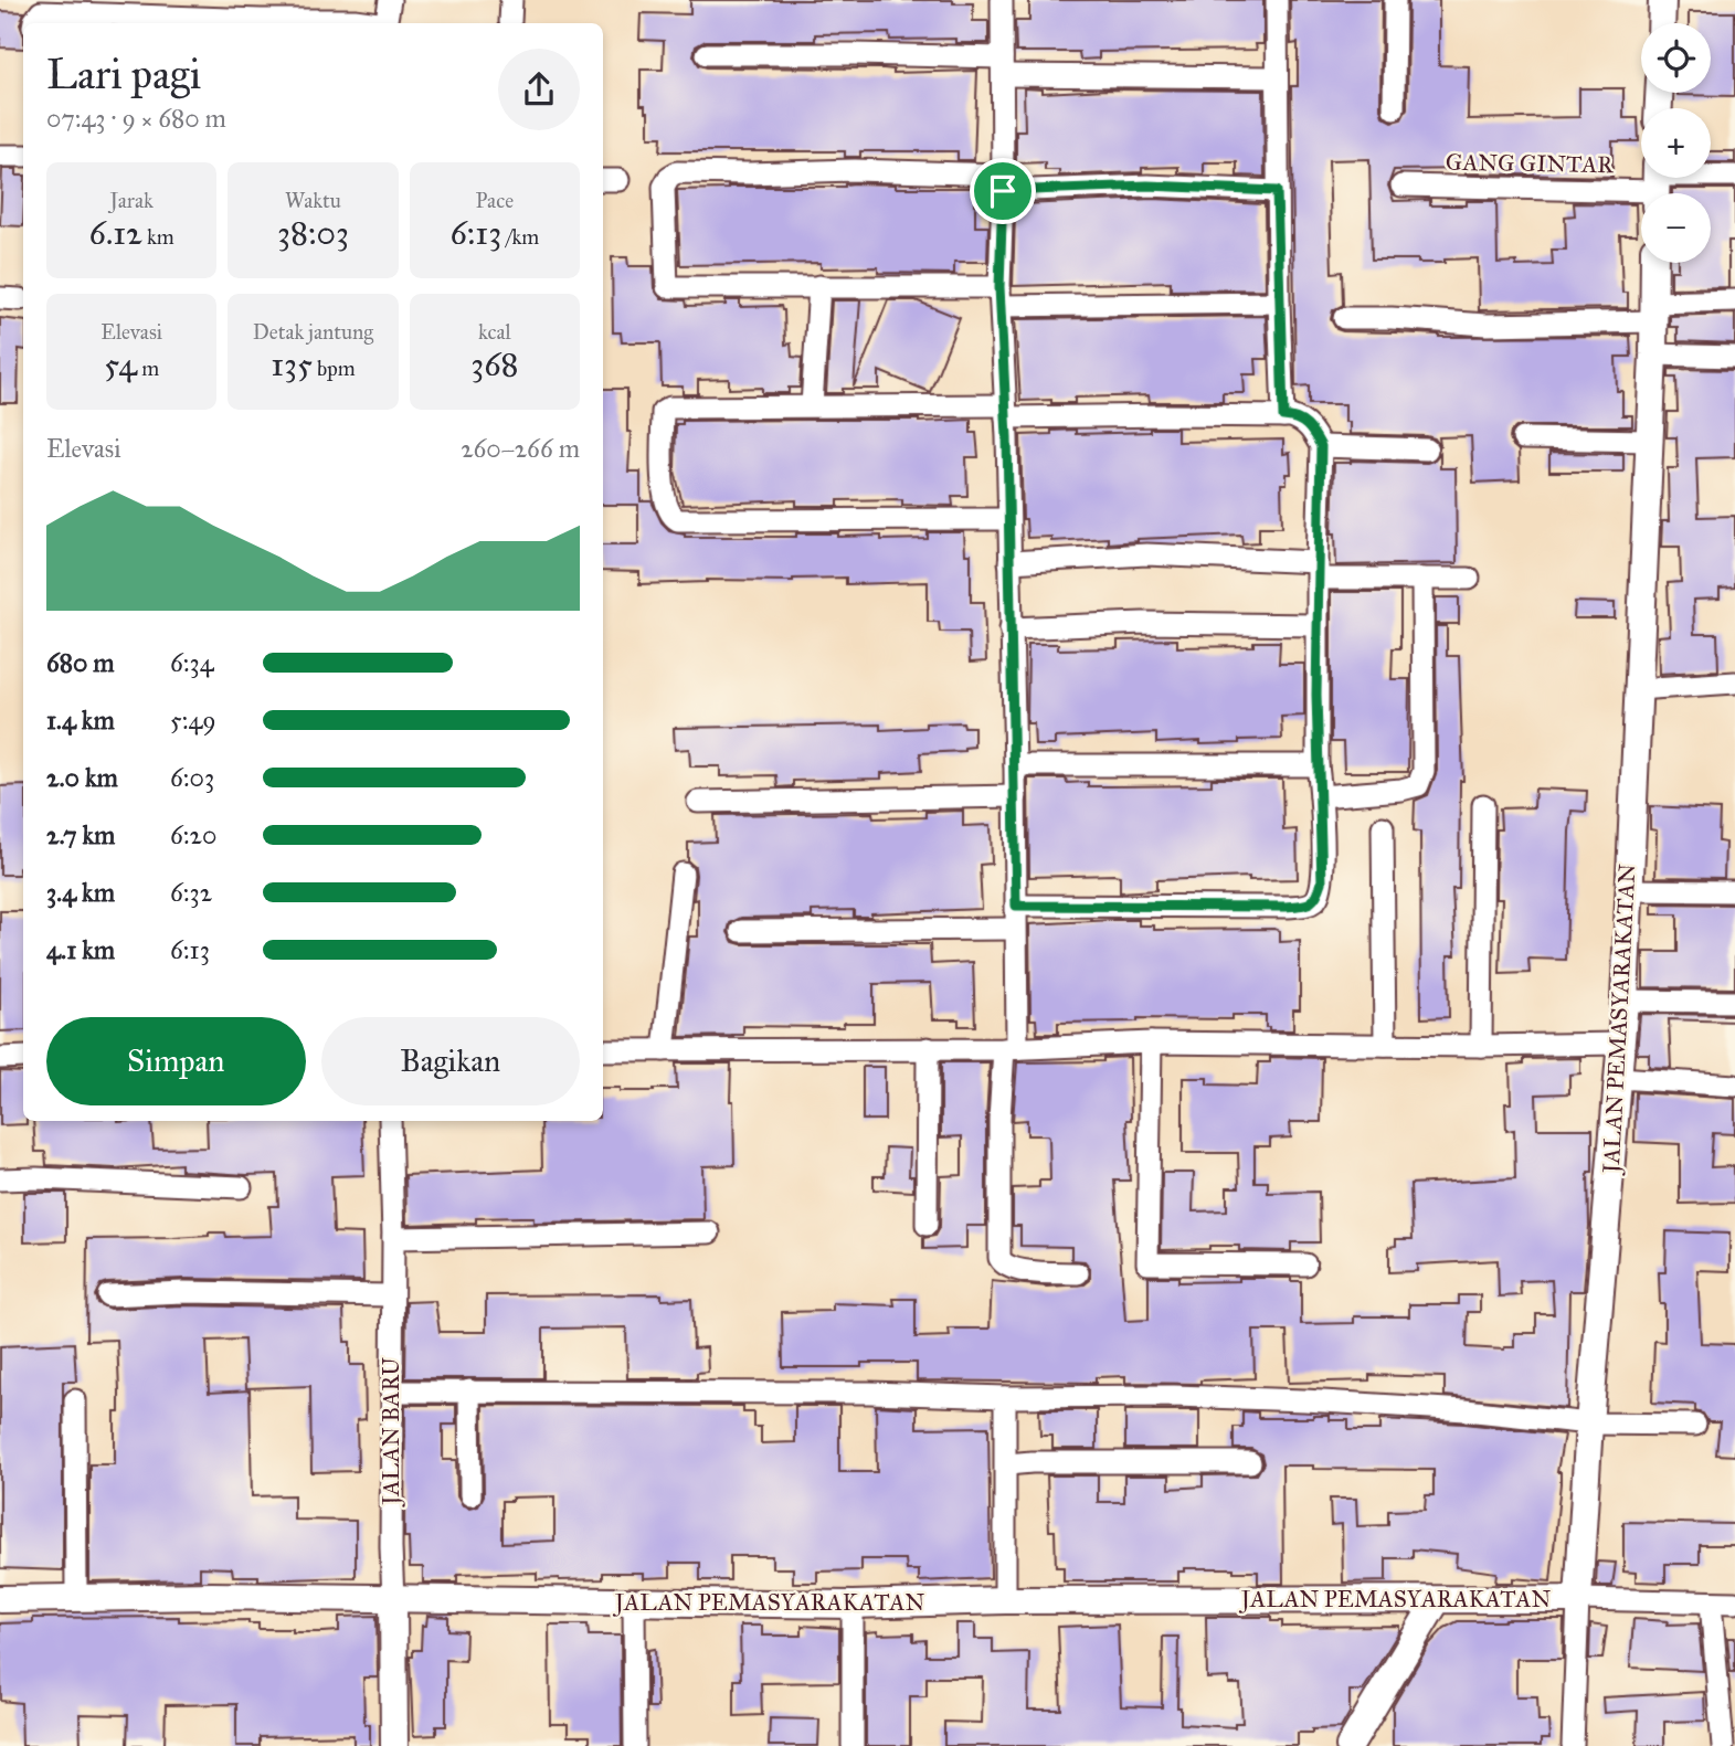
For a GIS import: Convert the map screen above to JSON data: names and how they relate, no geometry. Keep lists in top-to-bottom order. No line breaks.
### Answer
{"streets":{"street":["GANG GINTAR","JALAN PEMASYARAKATAN","JALAN BARU"]},"crossings":[["JALAN PEMASYARAKATAN","JALAN BARU"]],"page":{"map_buttons":["+","−"],"heading":["Lari pagi","07:43 · 9 × 680 m"],"stats":[["Jarak","6.12 km"],["Waktu","38:03"],["Pace","6:13 /km"],["Elevasi","54 m"],["Detak jantung","135 bpm"],["kcal","368"]],"chart":["Elevasi","260–266 m"],"list":[{"name":"680 m","note":"6:34"},{"name":"1.4 km","note":"5:49"},{"name":"2.0 km","note":"6:03"},{"name":"2.7 km","note":"6:20"},{"name":"3.4 km","note":"6:32"},{"name":"4.1 km","note":"6:13"}],"buttons":["Simpan","Bagikan"]}}
